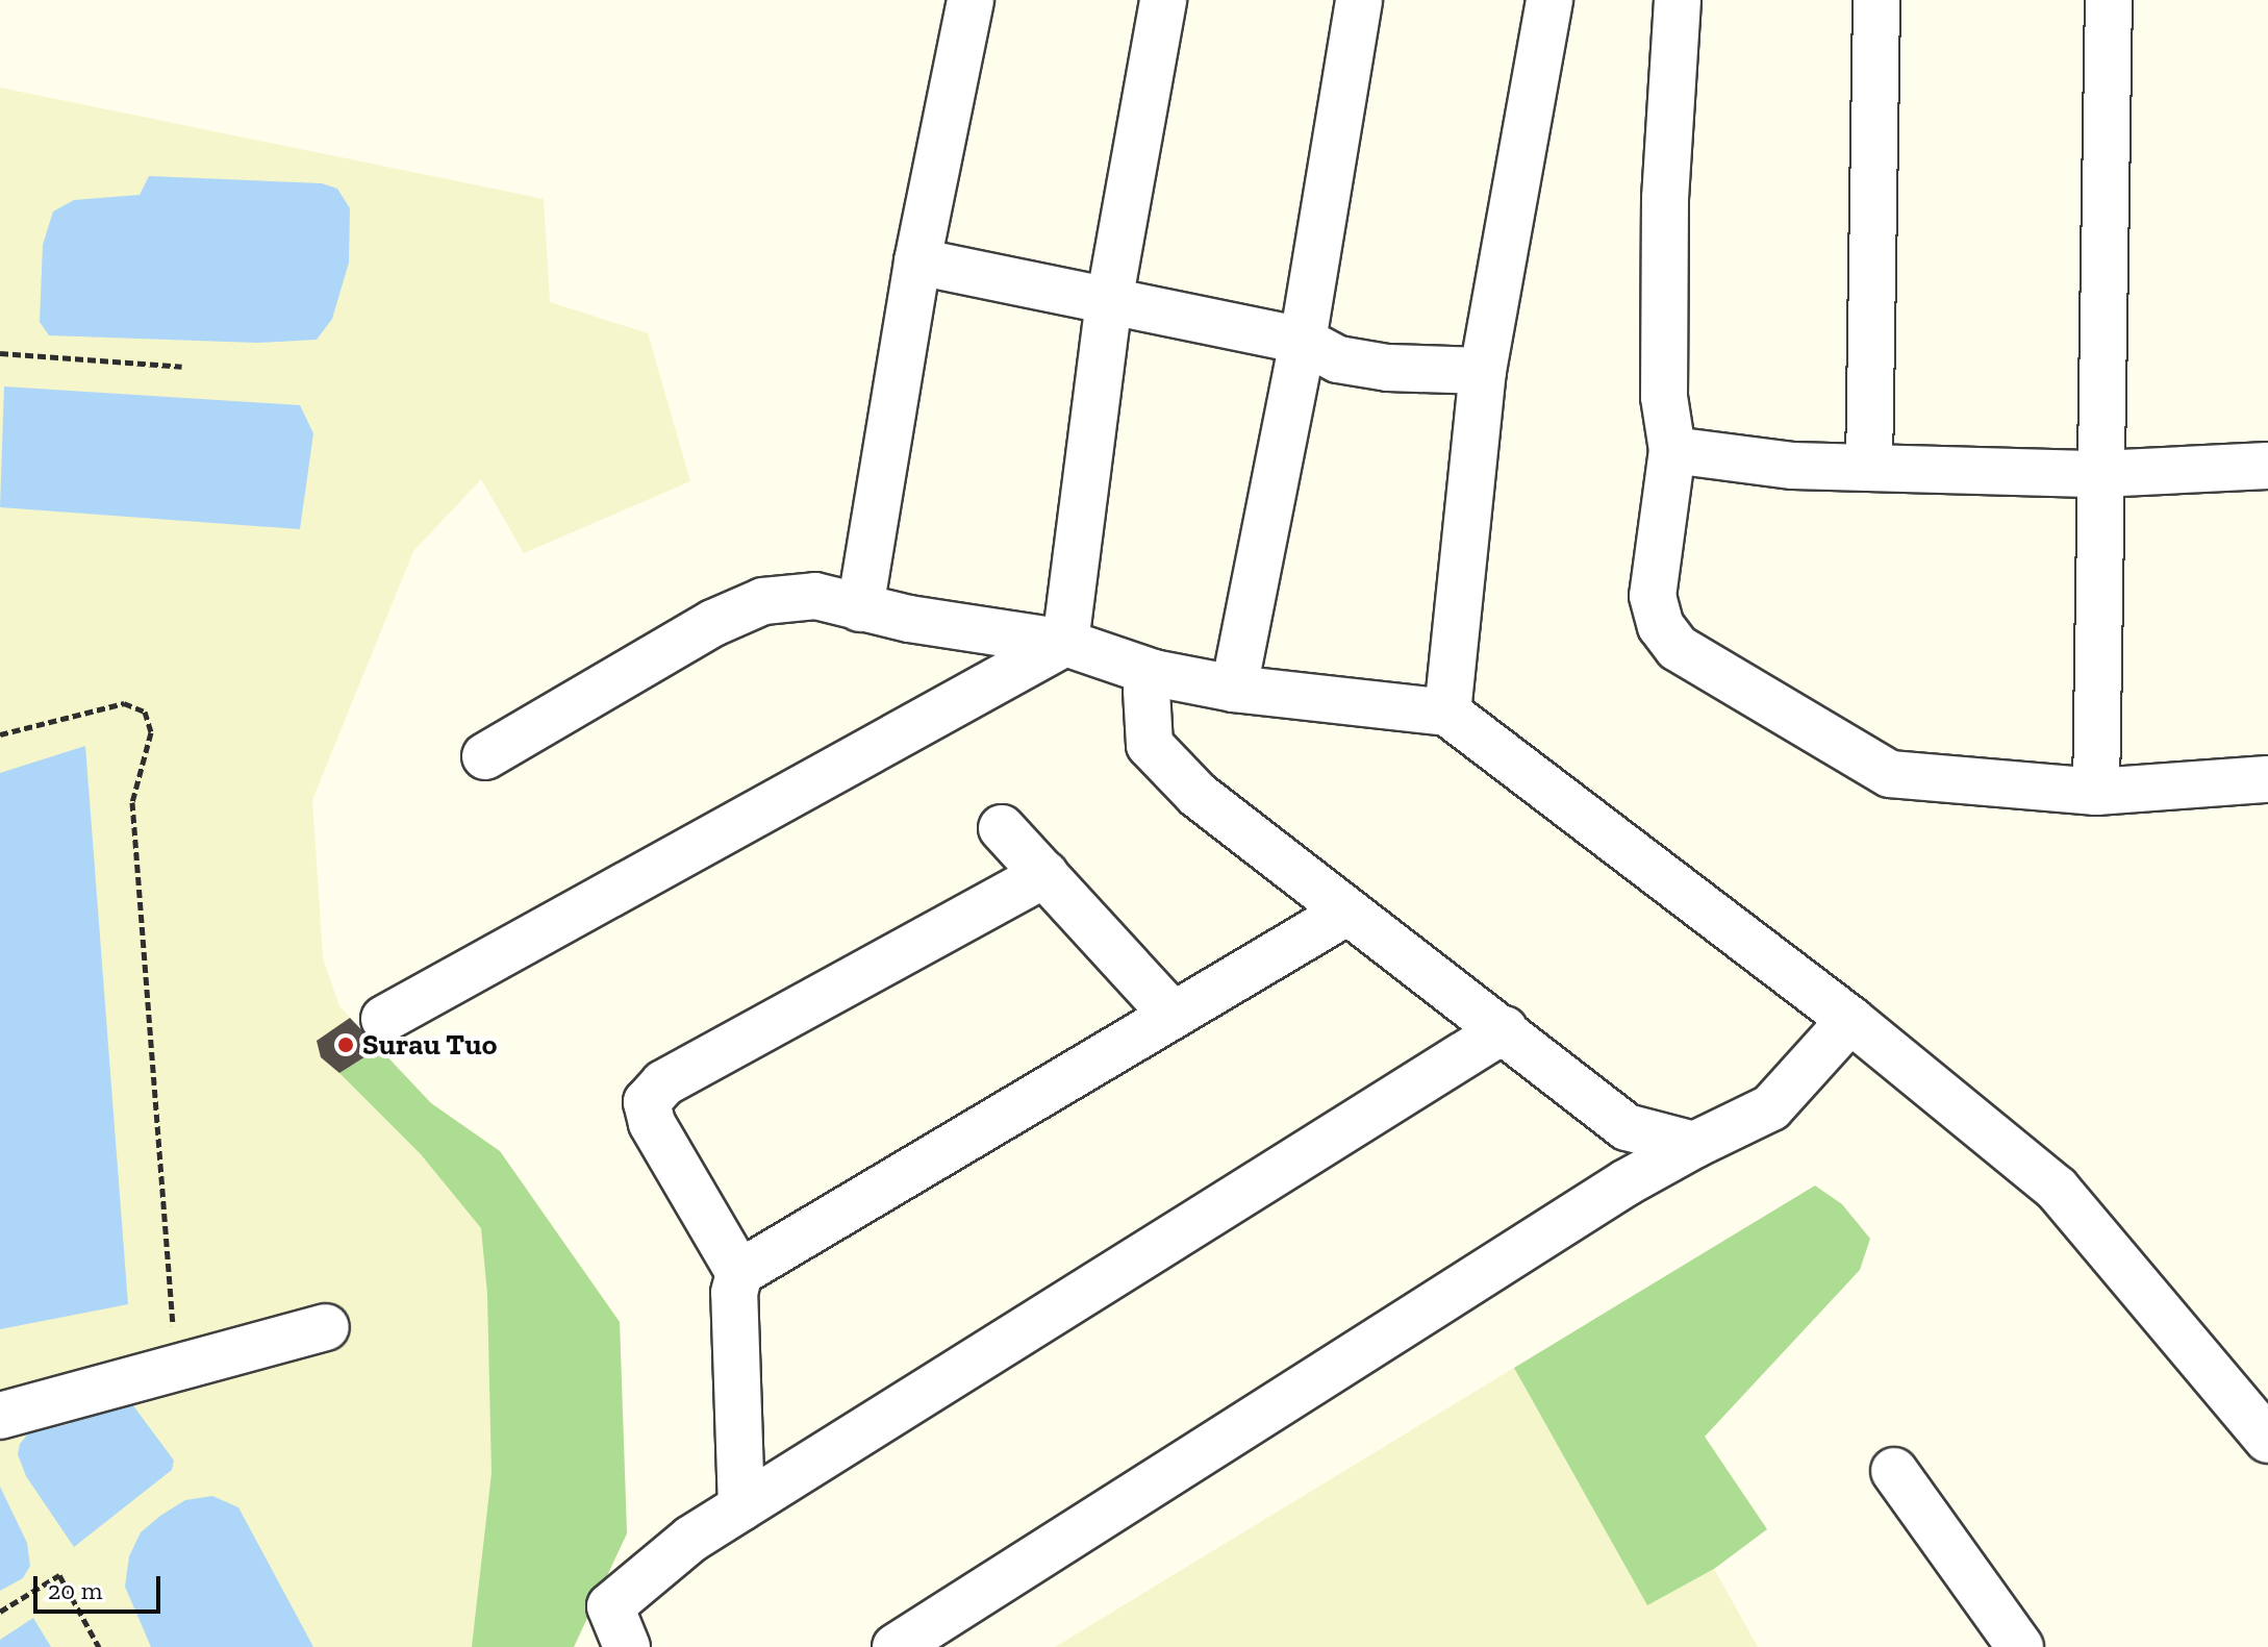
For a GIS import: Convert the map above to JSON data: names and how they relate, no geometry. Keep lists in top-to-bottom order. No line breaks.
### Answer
{"places":["Surau Tuo"],"scale_bar":"20 m"}
